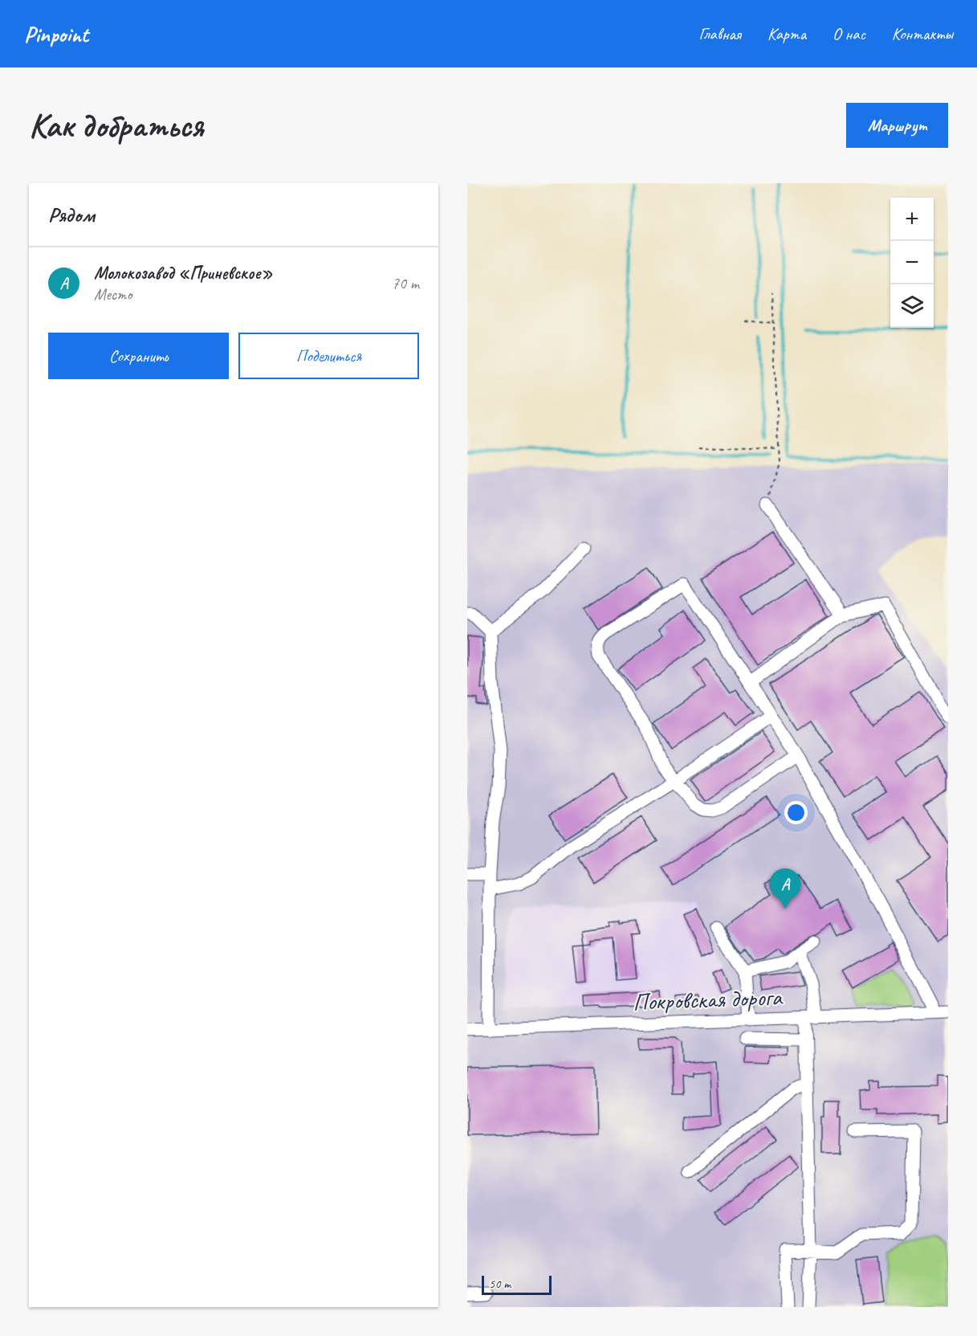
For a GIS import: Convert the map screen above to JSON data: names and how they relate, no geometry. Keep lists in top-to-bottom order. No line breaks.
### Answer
{"streets":{"street":["Покровская дорога"]},"scale_bar":"50 m","page":{"header":"Pinpoint","nav":["Главная","Карта","О нас","Контакты"],"buttons":["Маршрут",["Сохранить","Поделиться"]],"title":"Как добраться","heading":"Рядом","map_buttons":["+","−"],"list":[{"mark":"A","name":"Молокозавод «Приневское»","note":"Место","value":"70 m"}],"pins":"A","scale":"50 m"}}
